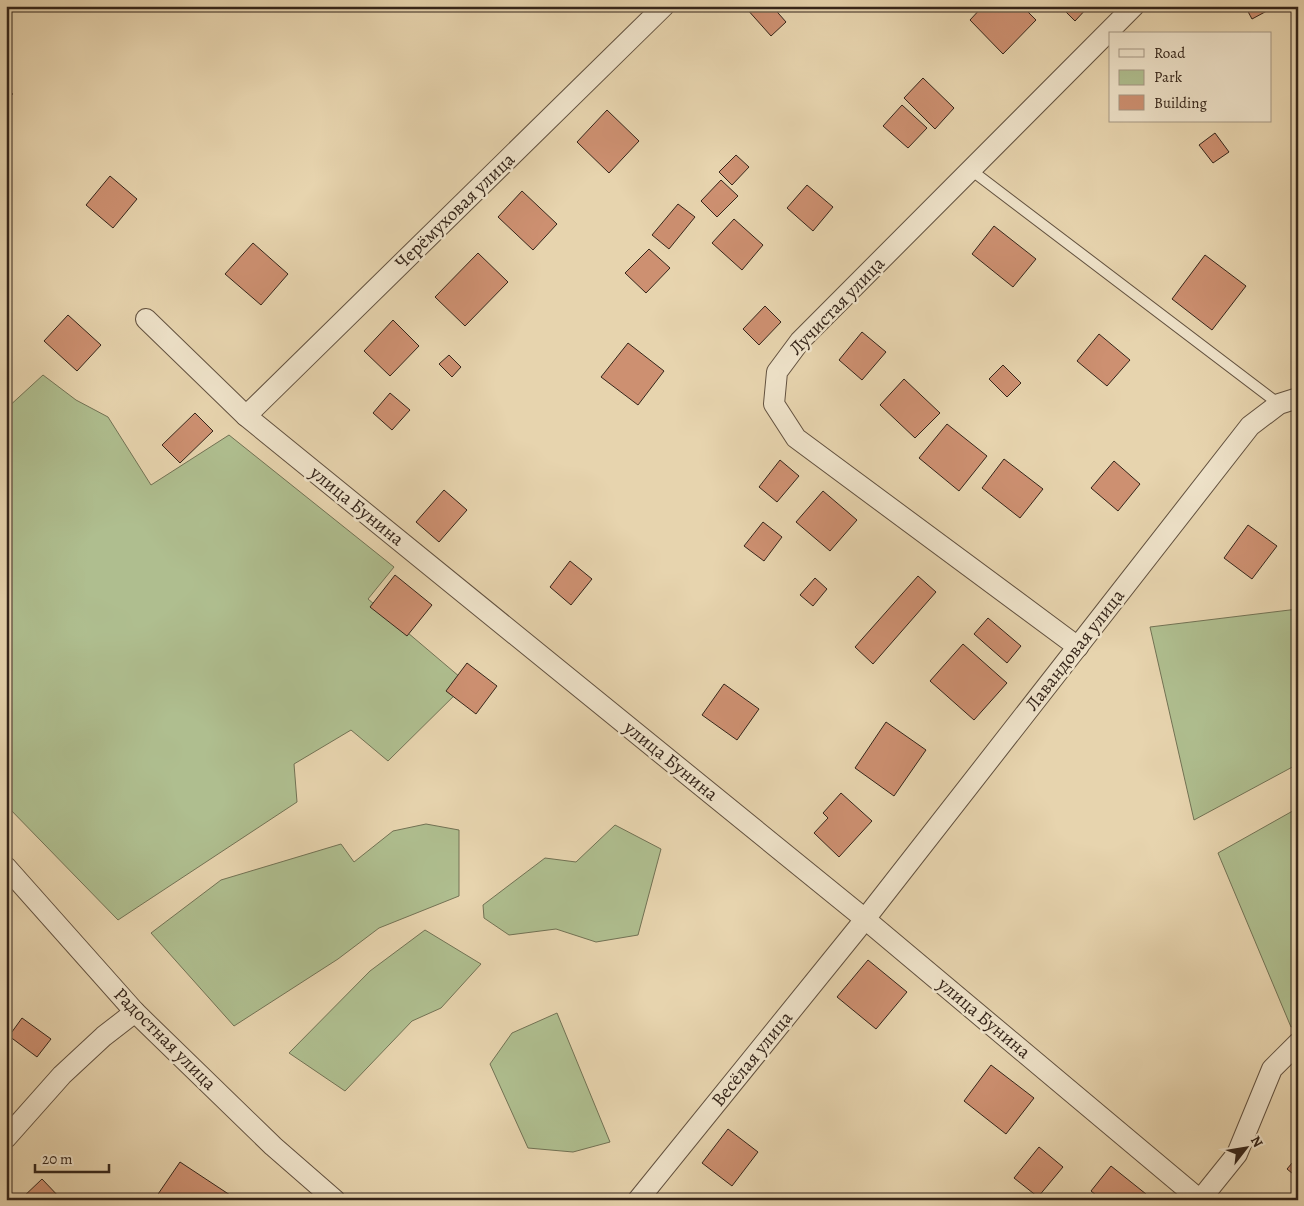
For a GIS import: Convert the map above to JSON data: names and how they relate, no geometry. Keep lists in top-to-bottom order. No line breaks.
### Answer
{"streets":{"street":["Черёмуховая улица","Лучистая улица","улица Бунина","Лавандовая улица","Радостная улица","Весёлая улица"]},"crossings":[["Черёмуховая улица","улица Бунина"],["Лучистая улица","Лавандовая улица"],["улица Бунина","Лавандовая улица"],["улица Бунина","Весёлая улица"],["Лавандовая улица","Весёлая улица"]],"legend":["Road","Park","Building"],"scale_bar":"20 m","north":"top right"}
